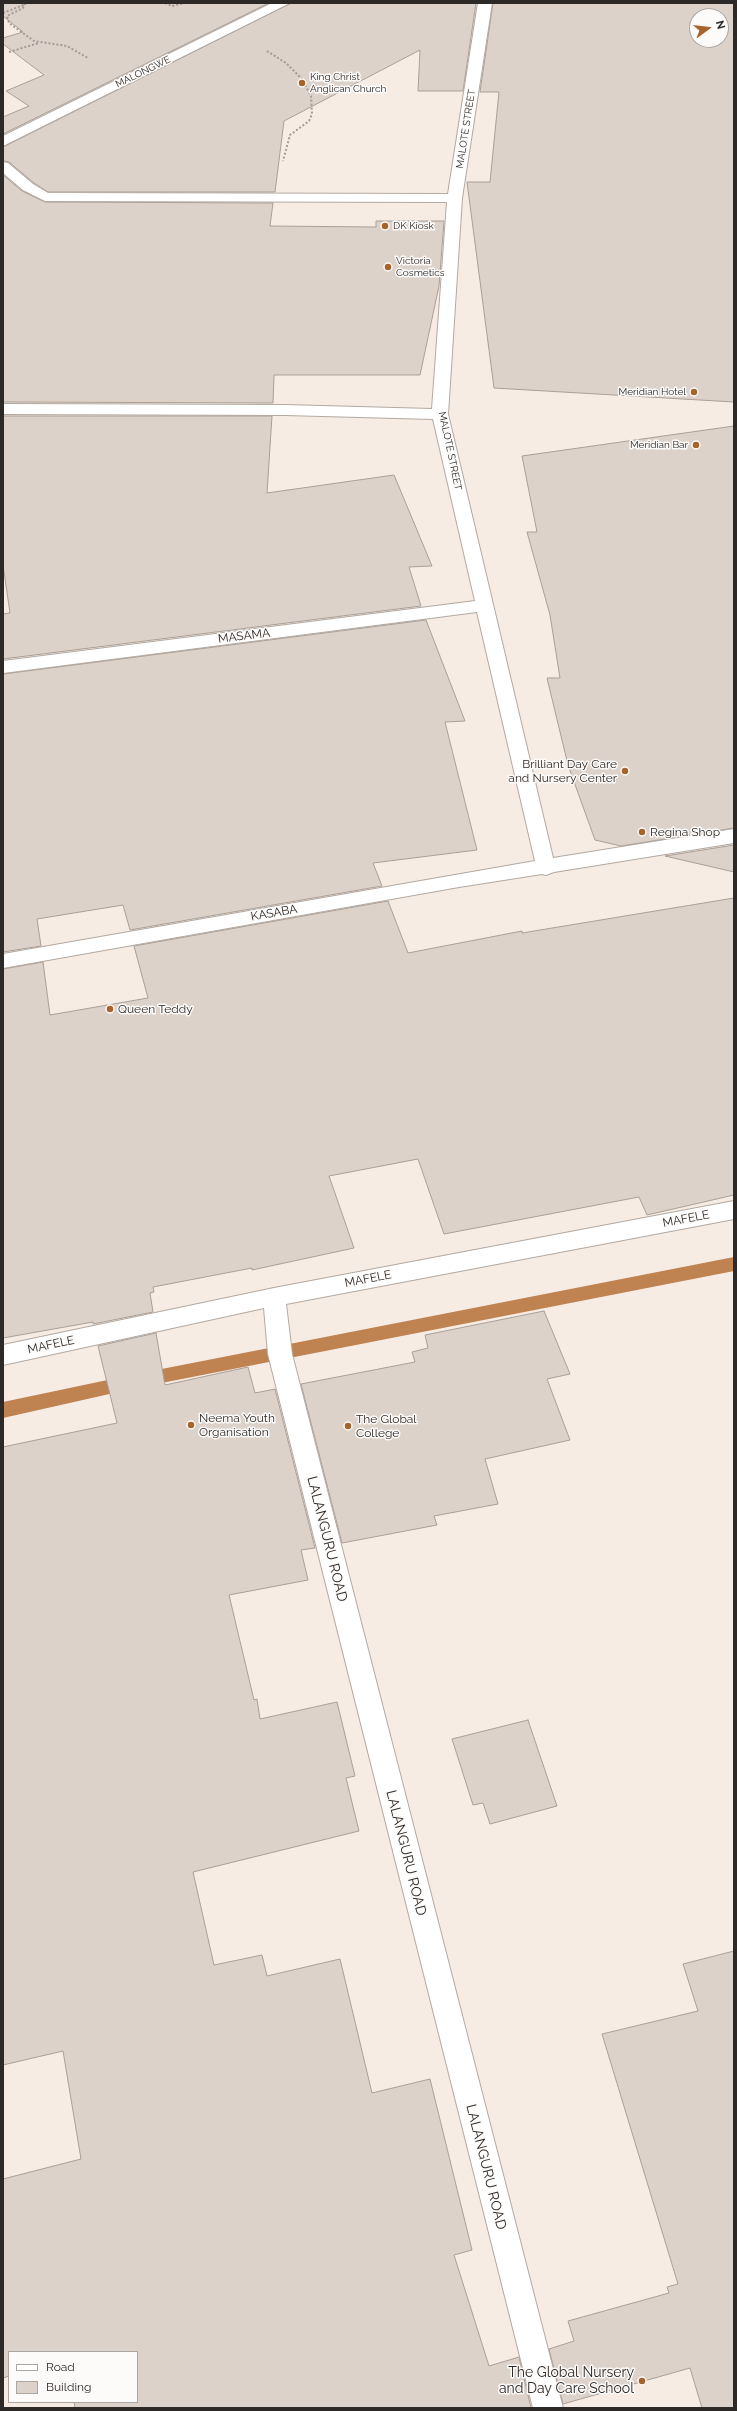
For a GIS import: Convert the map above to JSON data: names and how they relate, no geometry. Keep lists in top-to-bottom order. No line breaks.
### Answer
{"streets":{"street":["MALONGWE","MALOTE STREET","MASAMA","KASABA","MAFELE","LALANGURU ROAD"]},"crossings":[["MALOTE STREET","MASAMA"],["MALOTE STREET","KASABA"],["MAFELE","LALANGURU ROAD"]],"places":["King Christ Anglican Church","DK Kiosk","Victoria Cosmetics","Meridian Hotel","Meridian Bar","Brilliant Day Care and Nursery Center","Regina Shop","Queen Teddy","Neema Youth Organisation","The Global College","The Global Nursery and Day Care School"],"legend":["Road","Building"],"north":"right"}
